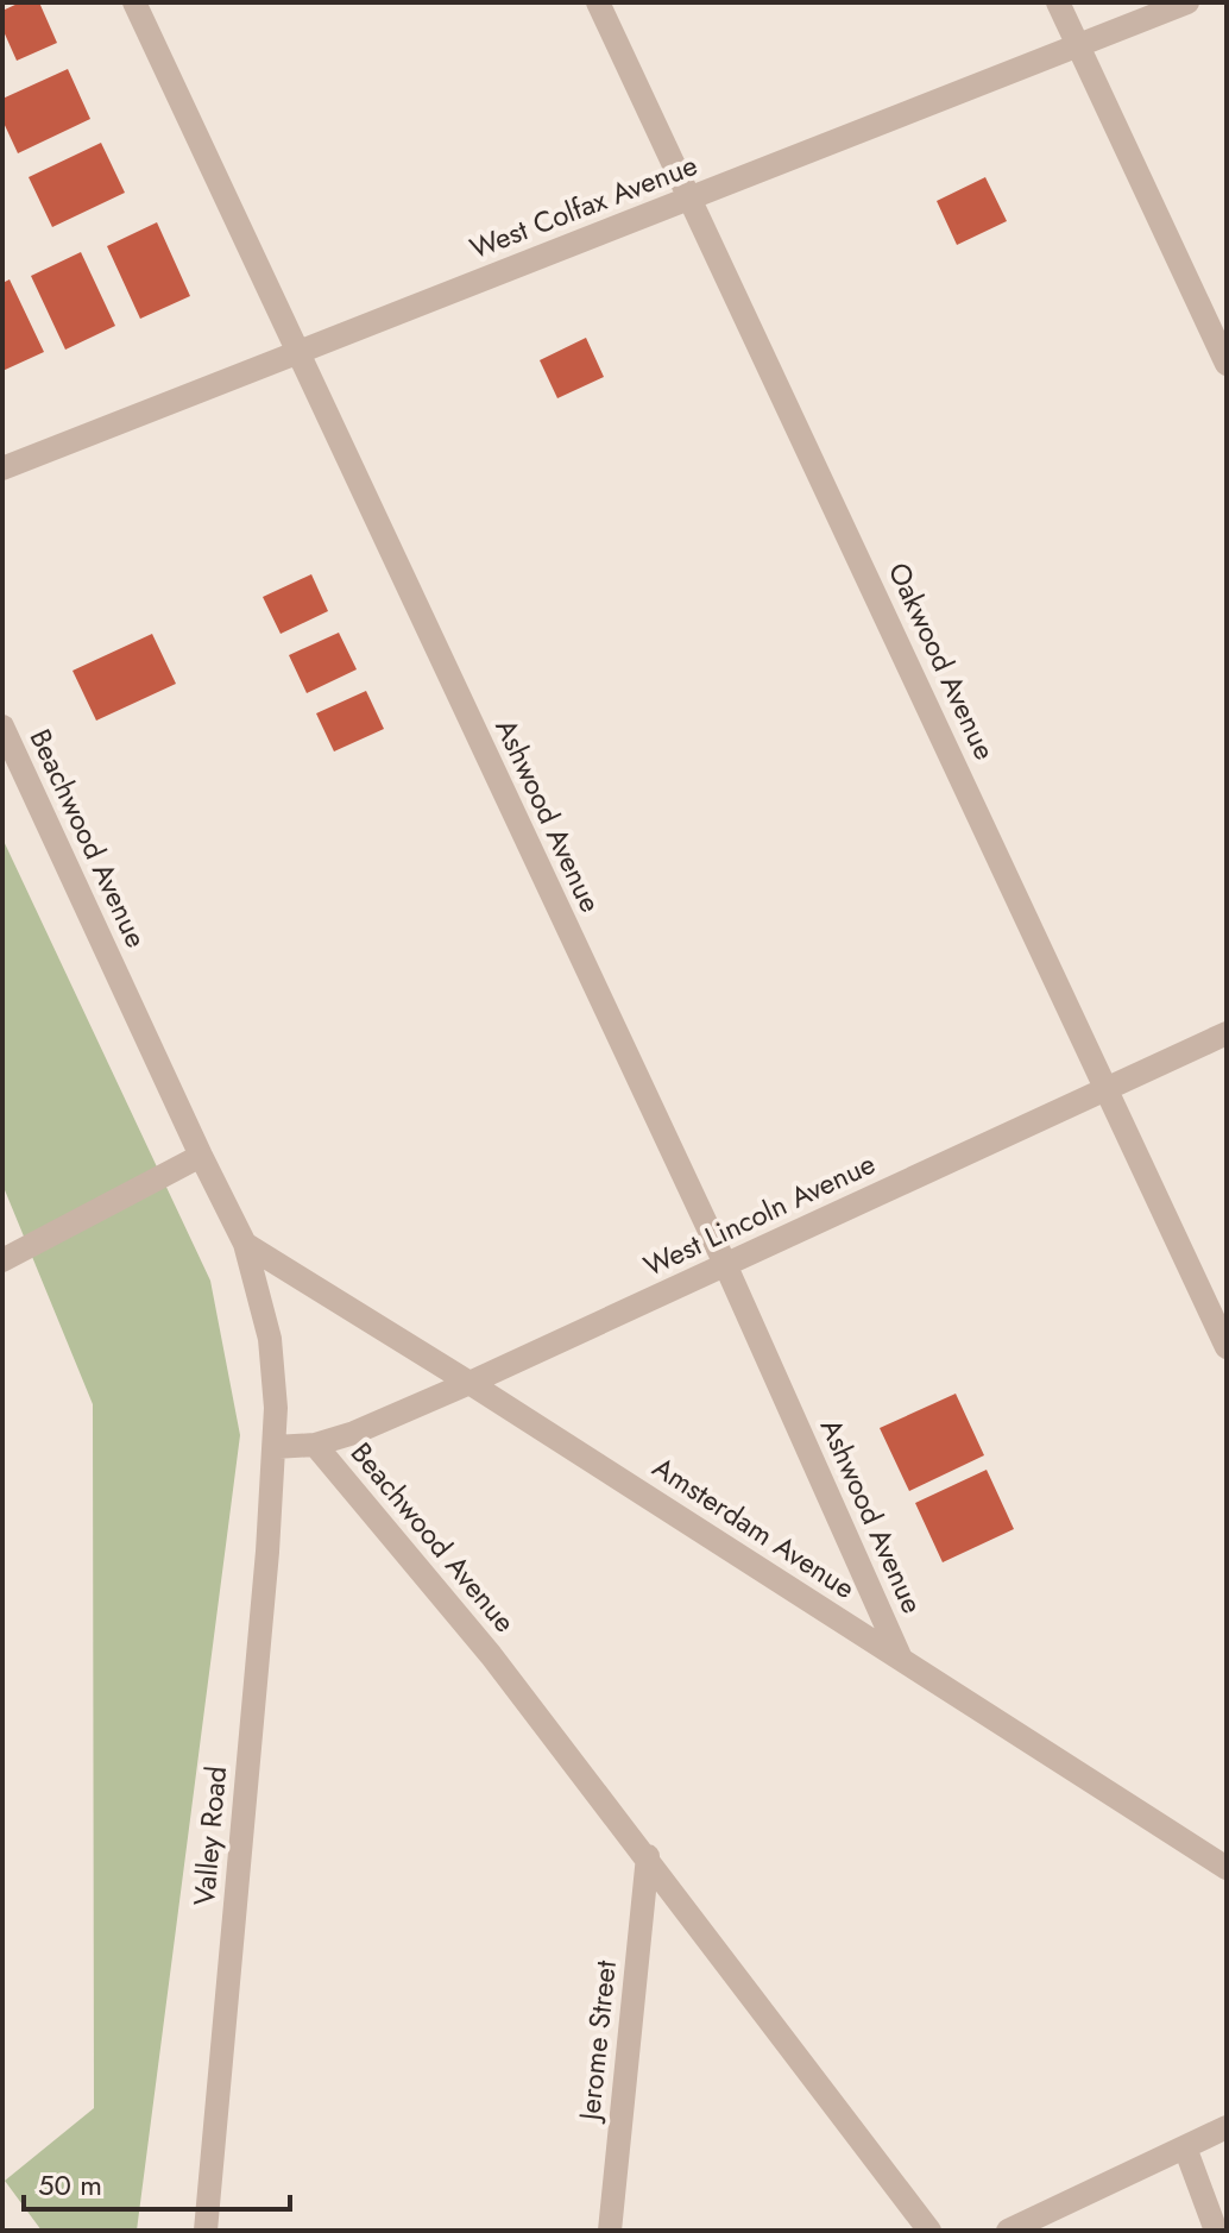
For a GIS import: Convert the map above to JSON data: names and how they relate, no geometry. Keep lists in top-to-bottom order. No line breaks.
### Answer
{"streets":{"street":["West Colfax Avenue","Oakwood Avenue","Ashwood Avenue","Beachwood Avenue","West Lincoln Avenue","Amsterdam Avenue","Valley Road","Jerome Street"]},"crossings":[["West Colfax Avenue","Oakwood Avenue"],["West Colfax Avenue","Ashwood Avenue"],["Oakwood Avenue","West Lincoln Avenue"],["Ashwood Avenue","West Lincoln Avenue"],["Ashwood Avenue","Amsterdam Avenue"],["Beachwood Avenue","West Lincoln Avenue"],["Beachwood Avenue","Amsterdam Avenue"],["Beachwood Avenue","Valley Road"],["Beachwood Avenue","Jerome Street"],["West Lincoln Avenue","Amsterdam Avenue"]],"scale_bar":"50 m"}
